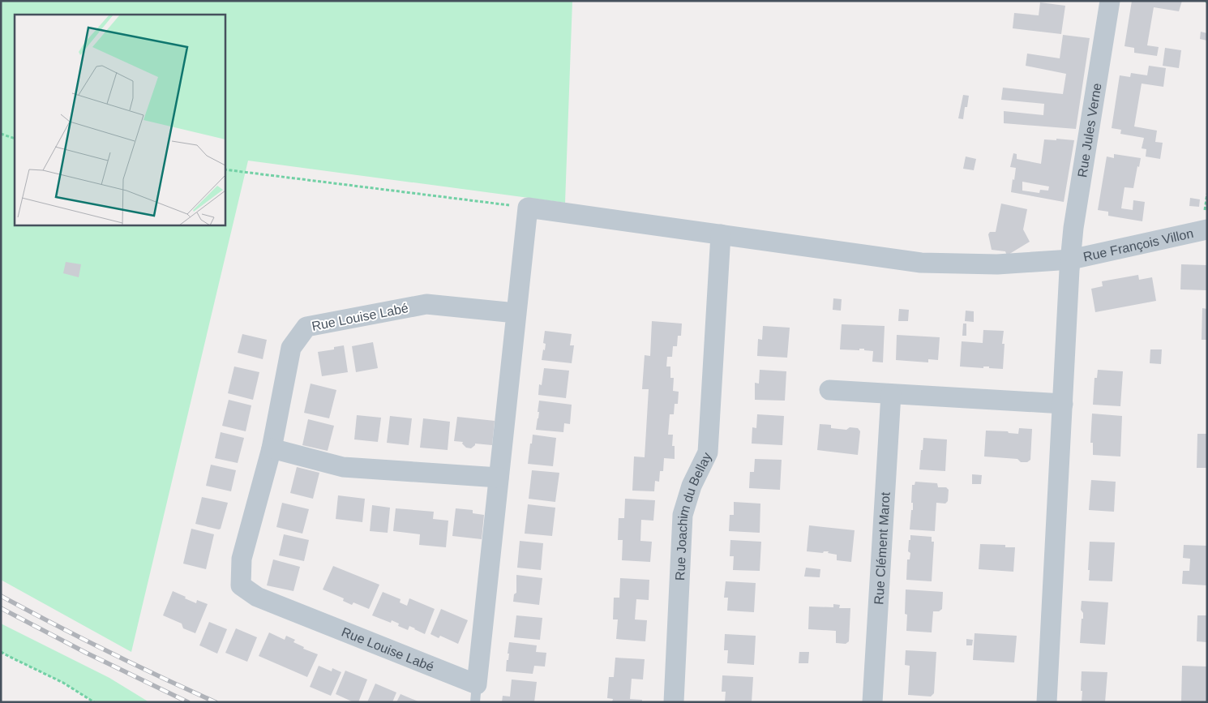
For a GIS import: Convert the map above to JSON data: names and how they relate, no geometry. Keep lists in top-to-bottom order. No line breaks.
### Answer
{"streets":{"street":["Rue Jules Verne","Rue François Villon","Rue Louise Labé","Rue Joachim du Bellay","Rue Clément Marot"]},"crossings":[["Rue Jules Verne","Rue François Villon"],["Rue François Villon","Rue Louise Labé"],["Rue François Villon","Rue Joachim du Bellay"]]}
